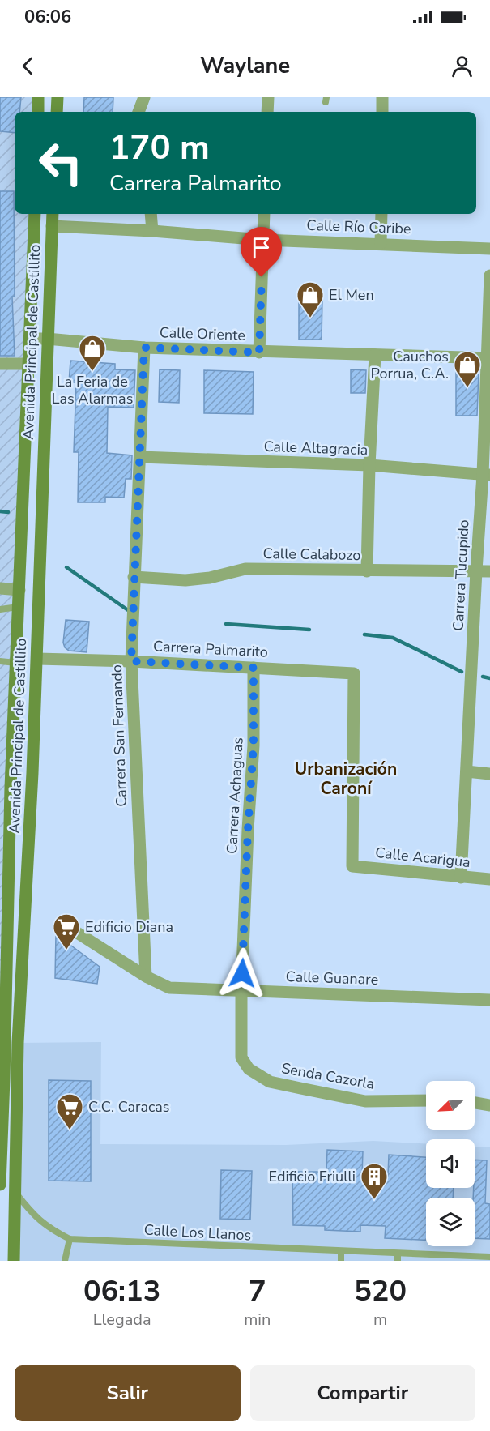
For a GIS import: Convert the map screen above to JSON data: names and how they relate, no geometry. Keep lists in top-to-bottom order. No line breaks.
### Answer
{"streets":{"main road":["Avenida Principal de Castillito"],"street":["Calle Río Caribe","Calle Oriente","Calle Altagracia","Calle Calabozo","Carrera Tucupido","Carrera Palmarito","Carrera San Fernando","Carrera Achaguas","Calle Acarigua","Calle Guanare","Senda Cazorla"],"lane":["Calle Los Llanos"]},"crossings":[["Calle Río Caribe","Avenida Principal de Castillito"],["Calle Oriente","Avenida Principal de Castillito"],["Calle Oriente","Carrera Tucupido"],["Calle Oriente","Carrera San Fernando"],["Avenida Principal de Castillito","Carrera Palmarito"],["Avenida Principal de Castillito","Calle Los Llanos"],["Calle Altagracia","Carrera Tucupido"],["Calle Altagracia","Carrera San Fernando"],["Calle Calabozo","Carrera Tucupido"],["Calle Calabozo","Carrera San Fernando"],["Carrera Tucupido","Calle Acarigua"],["Carrera Palmarito","Carrera San Fernando"],["Carrera Palmarito","Carrera Achaguas"],["Carrera Palmarito","Calle Acarigua"],["Carrera San Fernando","Calle Guanare"],["Carrera Achaguas","Calle Guanare"],["Carrera Achaguas","Senda Cazorla"]],"districts":["Urbanización Caroní"],"places":{"shop":["El Men","La Feria de Las Alarmas","Cauchos Porrua, C.A."],"supermarket":["Edificio Diana","C.C. Caracas"],"building":["Edificio Friulli"]},"north":"bottom left","page":{"status":"06:06","header":"Waylane","turn":["170 m","Carrera Palmarito"],"eta":["06:13","Llegada","7","min","520","m"],"buttons":["Salir","Compartir"]}}
